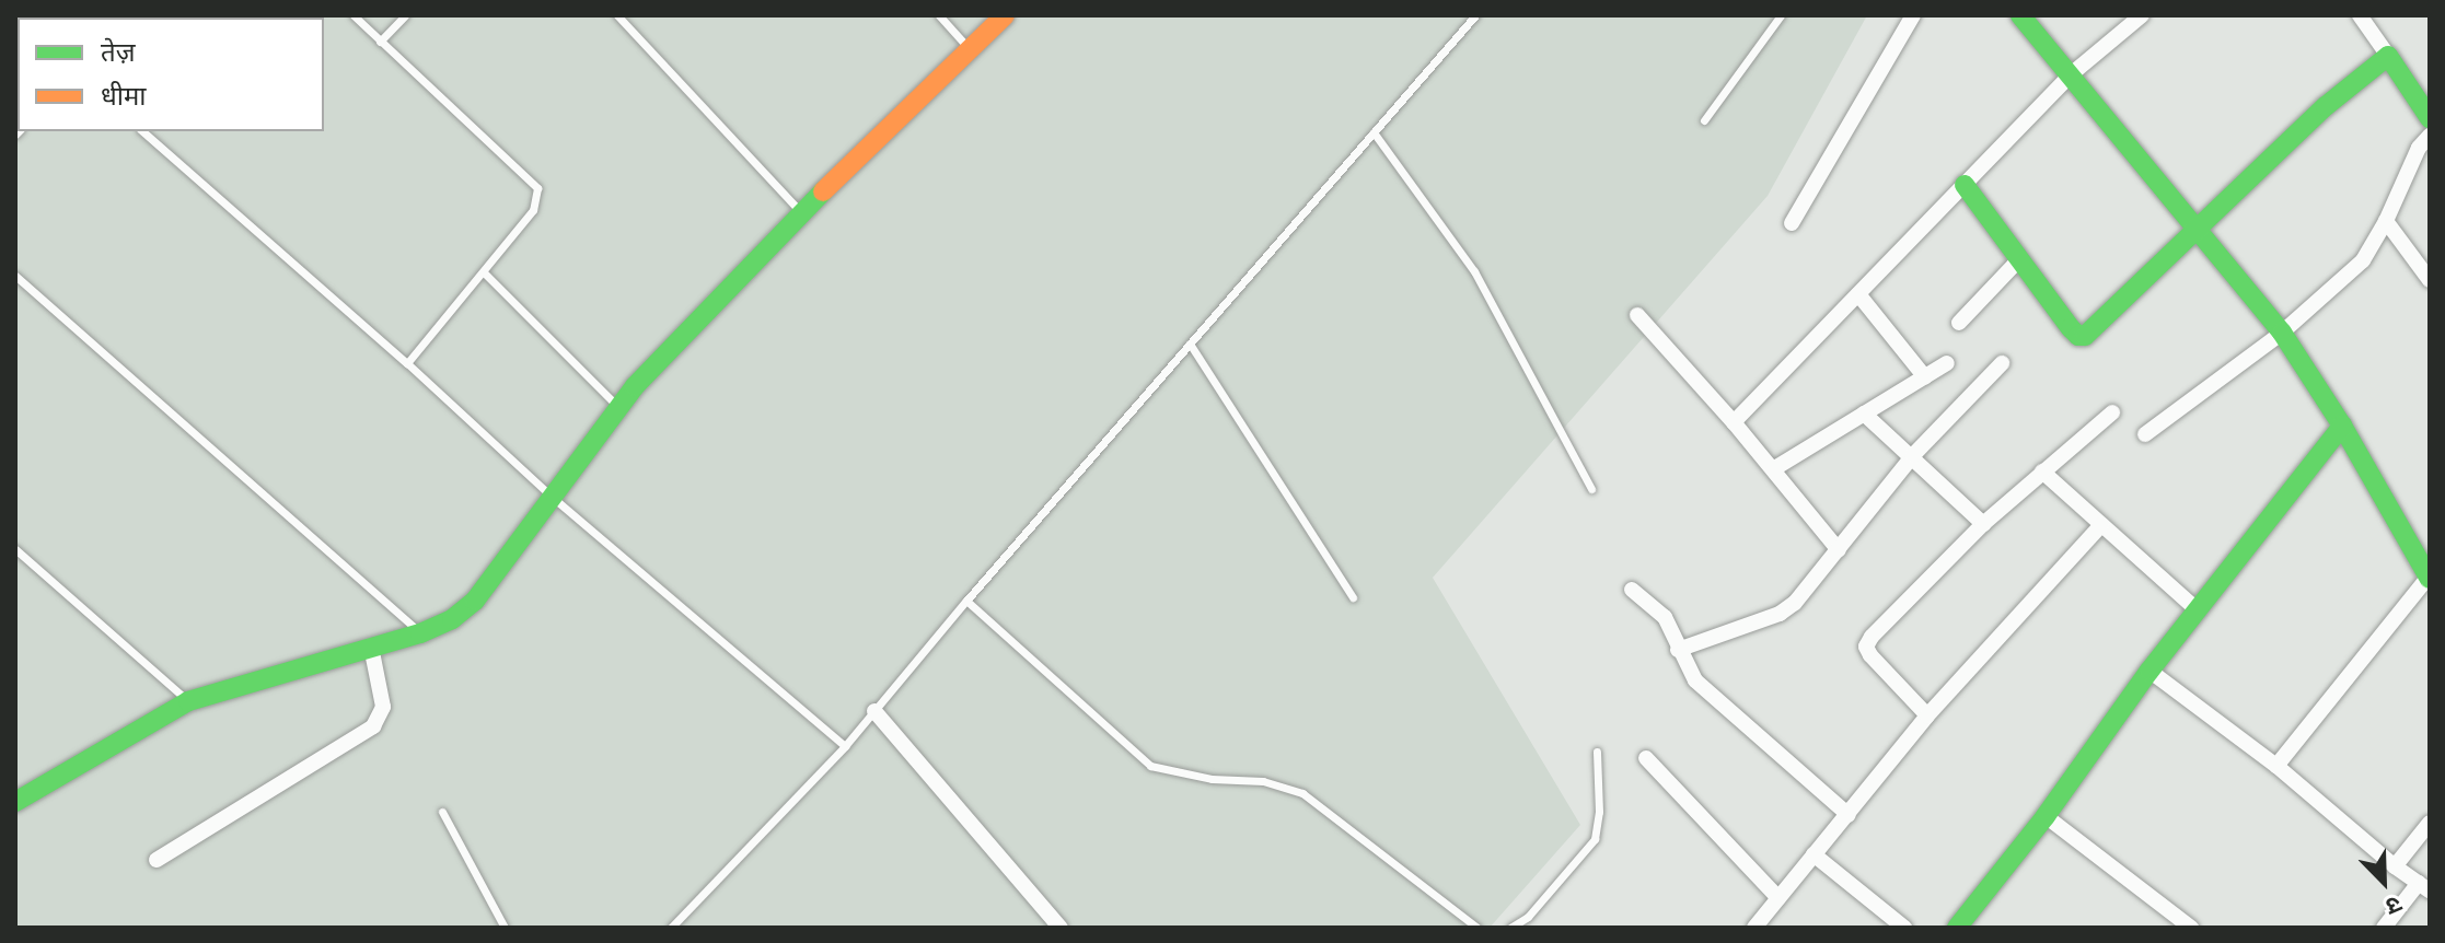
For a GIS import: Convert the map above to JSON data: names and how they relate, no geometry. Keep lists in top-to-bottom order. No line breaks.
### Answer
{"legend":["तेज़","धीमा"],"north":"bottom right"}
